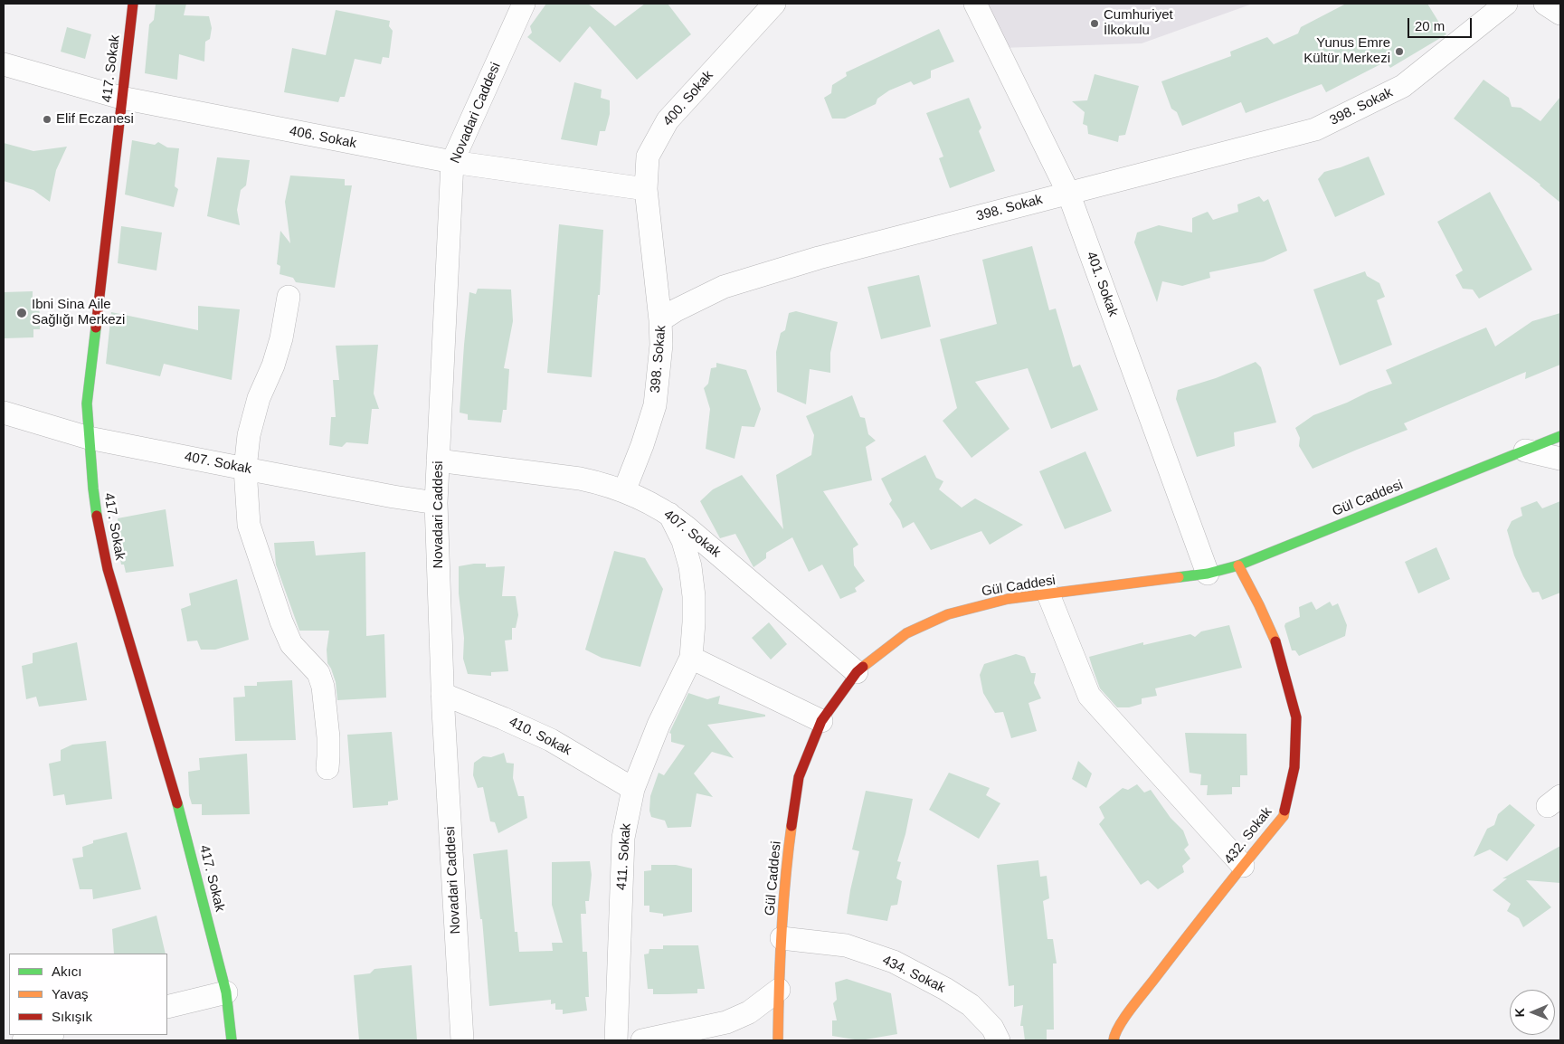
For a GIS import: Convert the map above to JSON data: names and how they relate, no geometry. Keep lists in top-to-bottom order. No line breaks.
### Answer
{"streets":{"street":["417. Sokak","400. Sokak","398. Sokak","Novadari Caddesi","406. Sokak","401. Sokak","407. Sokak","Gül Caddesi","410. Sokak","432. Sokak","411. Sokak","434. Sokak"]},"crossings":[["417. Sokak","406. Sokak"],["417. Sokak","407. Sokak"],["400. Sokak","398. Sokak"],["400. Sokak","406. Sokak"],["398. Sokak","401. Sokak"],["398. Sokak","407. Sokak"],["Novadari Caddesi","406. Sokak"],["Novadari Caddesi","407. Sokak"],["Novadari Caddesi","410. Sokak"],["401. Sokak","Gül Caddesi"],["407. Sokak","Gül Caddesi"],["407. Sokak","411. Sokak"],["Gül Caddesi","432. Sokak"],["Gül Caddesi","434. Sokak"],["410. Sokak","411. Sokak"]],"places":["Cumhuriyet İlkokulu","Yunus Emre Kültür Merkezi","Elif Eczanesi","Ibni Sina Aile Sağlığı Merkezi"],"legend":["Akıcı","Yavaş","Sıkışık"],"scale_bar":"20 m","north":"left"}
